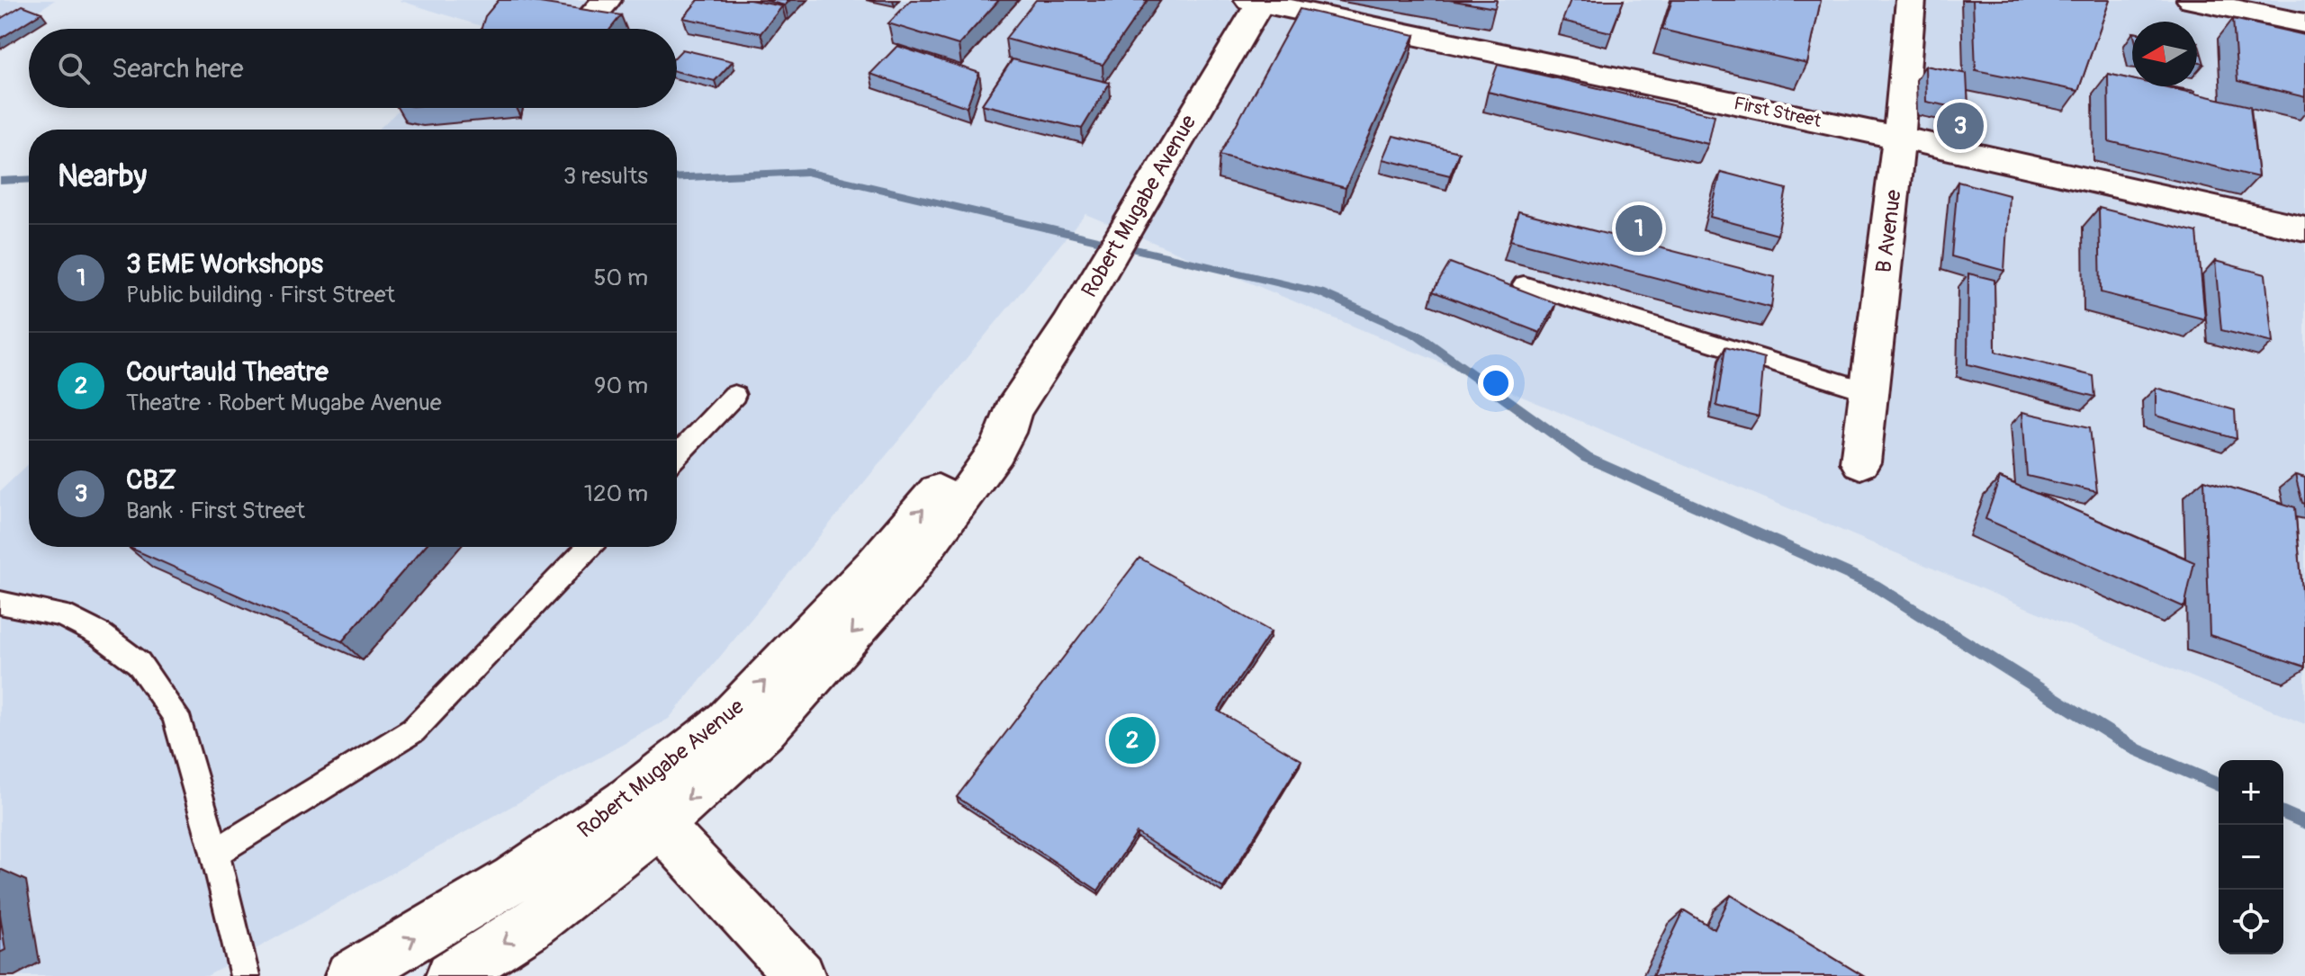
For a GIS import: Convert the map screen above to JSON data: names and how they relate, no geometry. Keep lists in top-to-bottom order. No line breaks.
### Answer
{"streets":{"main road":["First Street","Robert Mugabe Avenue","B Avenue"]},"crossings":[["First Street","Robert Mugabe Avenue"],["First Street","B Avenue"]],"north":"left","page":{"search":"Search here","pins":["3","1","2"],"heading":["Nearby","3 results"],"list":[{"mark":"1","name":"3 EME Workshops","note":"Public building · First Street","value":"50 m"},{"mark":"2","name":"Courtauld Theatre","note":"Theatre · Robert Mugabe Avenue","value":"90 m"},{"mark":"3","name":"CBZ","note":"Bank · First Street","value":"120 m"}],"map_buttons":["+","−"]}}
